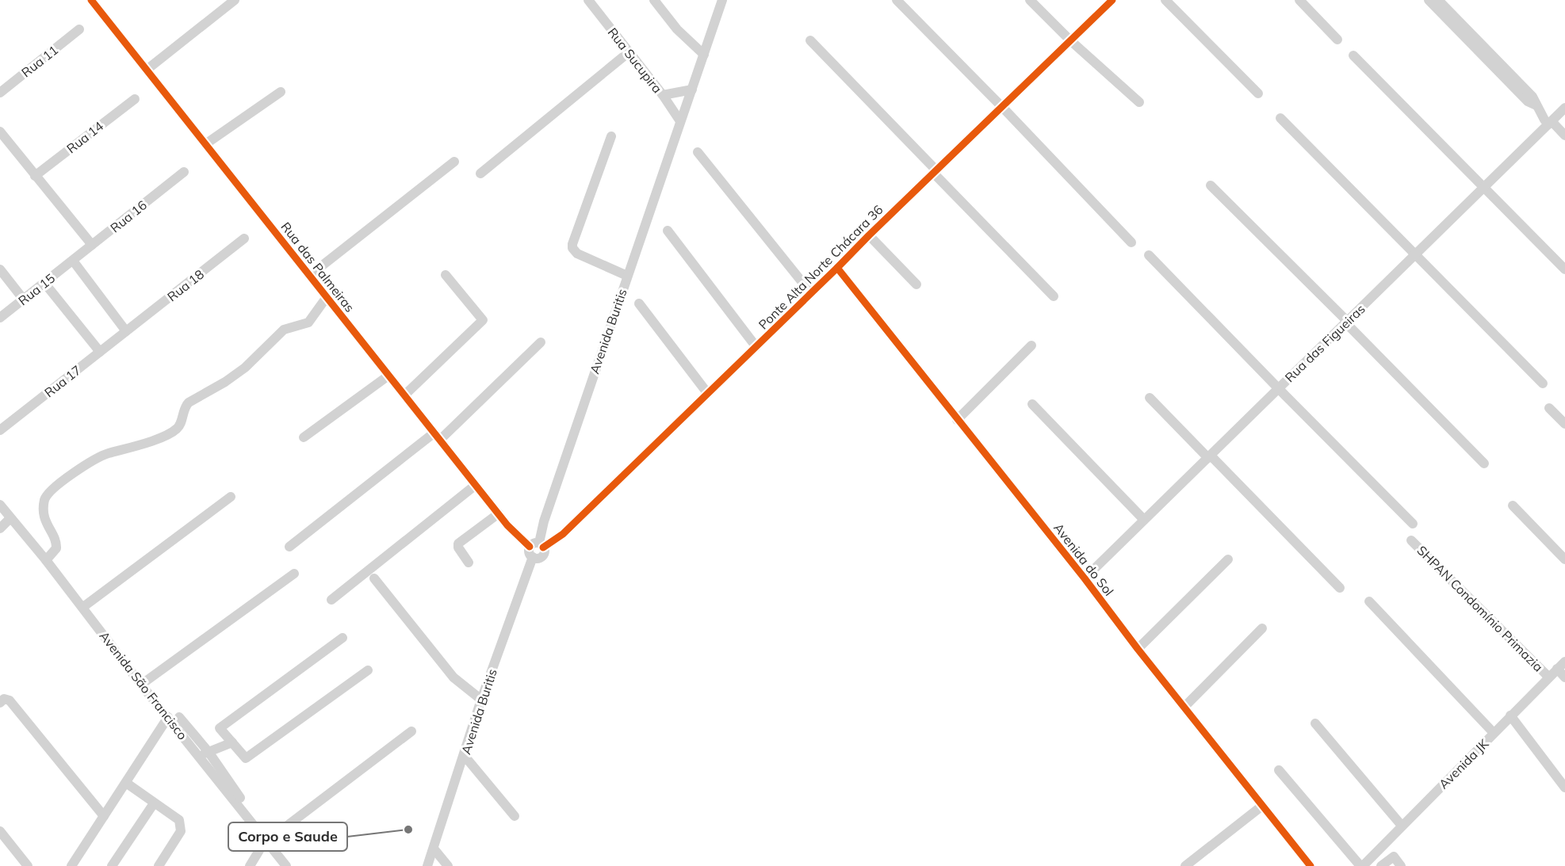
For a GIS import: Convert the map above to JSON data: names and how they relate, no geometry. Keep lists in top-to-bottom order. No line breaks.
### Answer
{"streets":{"street":["Rua Sucupira","Rua 11","Rua 14","Rua 16","Rua das Palmeiras","Ponte Alta Norte Chácara 36","Rua 18","Rua 15","Avenida Buritis","Rua das Figueiras","Rua 17","Avenida do Sol","SHPAN Condomínio Primazia","Avenida São Francisco","Avenida JK"]},"crossings":[["Rua Sucupira","Avenida Buritis"],["Rua 16","Rua 15"],["Rua das Palmeiras","Ponte Alta Norte Chácara 36"],["Rua das Palmeiras","Avenida Buritis"],["Ponte Alta Norte Chácara 36","Avenida Buritis"],["Ponte Alta Norte Chácara 36","Avenida do Sol"],["Rua 18","Rua 17"],["Rua das Figueiras","Avenida do Sol"],["SHPAN Condomínio Primazia","Avenida JK"]],"places":["Corpo e Saude"]}
